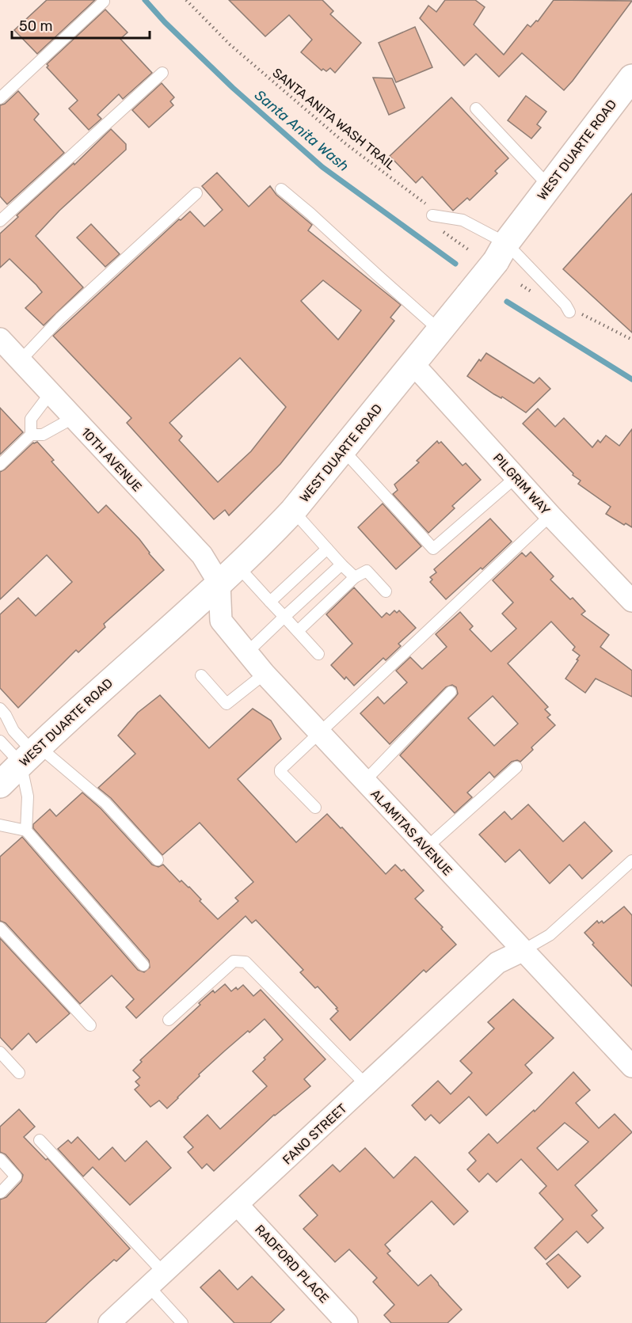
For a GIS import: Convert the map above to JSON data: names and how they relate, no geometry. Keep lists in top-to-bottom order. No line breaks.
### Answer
{"streets":{"main road":["WEST DUARTE ROAD"],"street":["10TH AVENUE","PILGRIM WAY","ALAMITAS AVENUE","FANO STREET","RADFORD PLACE"],"path":["SANTA ANITA WASH TRAIL"]},"crossings":[["WEST DUARTE ROAD","10TH AVENUE"],["WEST DUARTE ROAD","PILGRIM WAY"],["WEST DUARTE ROAD","ALAMITAS AVENUE"],["10TH AVENUE","ALAMITAS AVENUE"],["ALAMITAS AVENUE","FANO STREET"],["FANO STREET","RADFORD PLACE"]],"water":["Santa Anita Wash"],"scale_bar":"50 m"}
